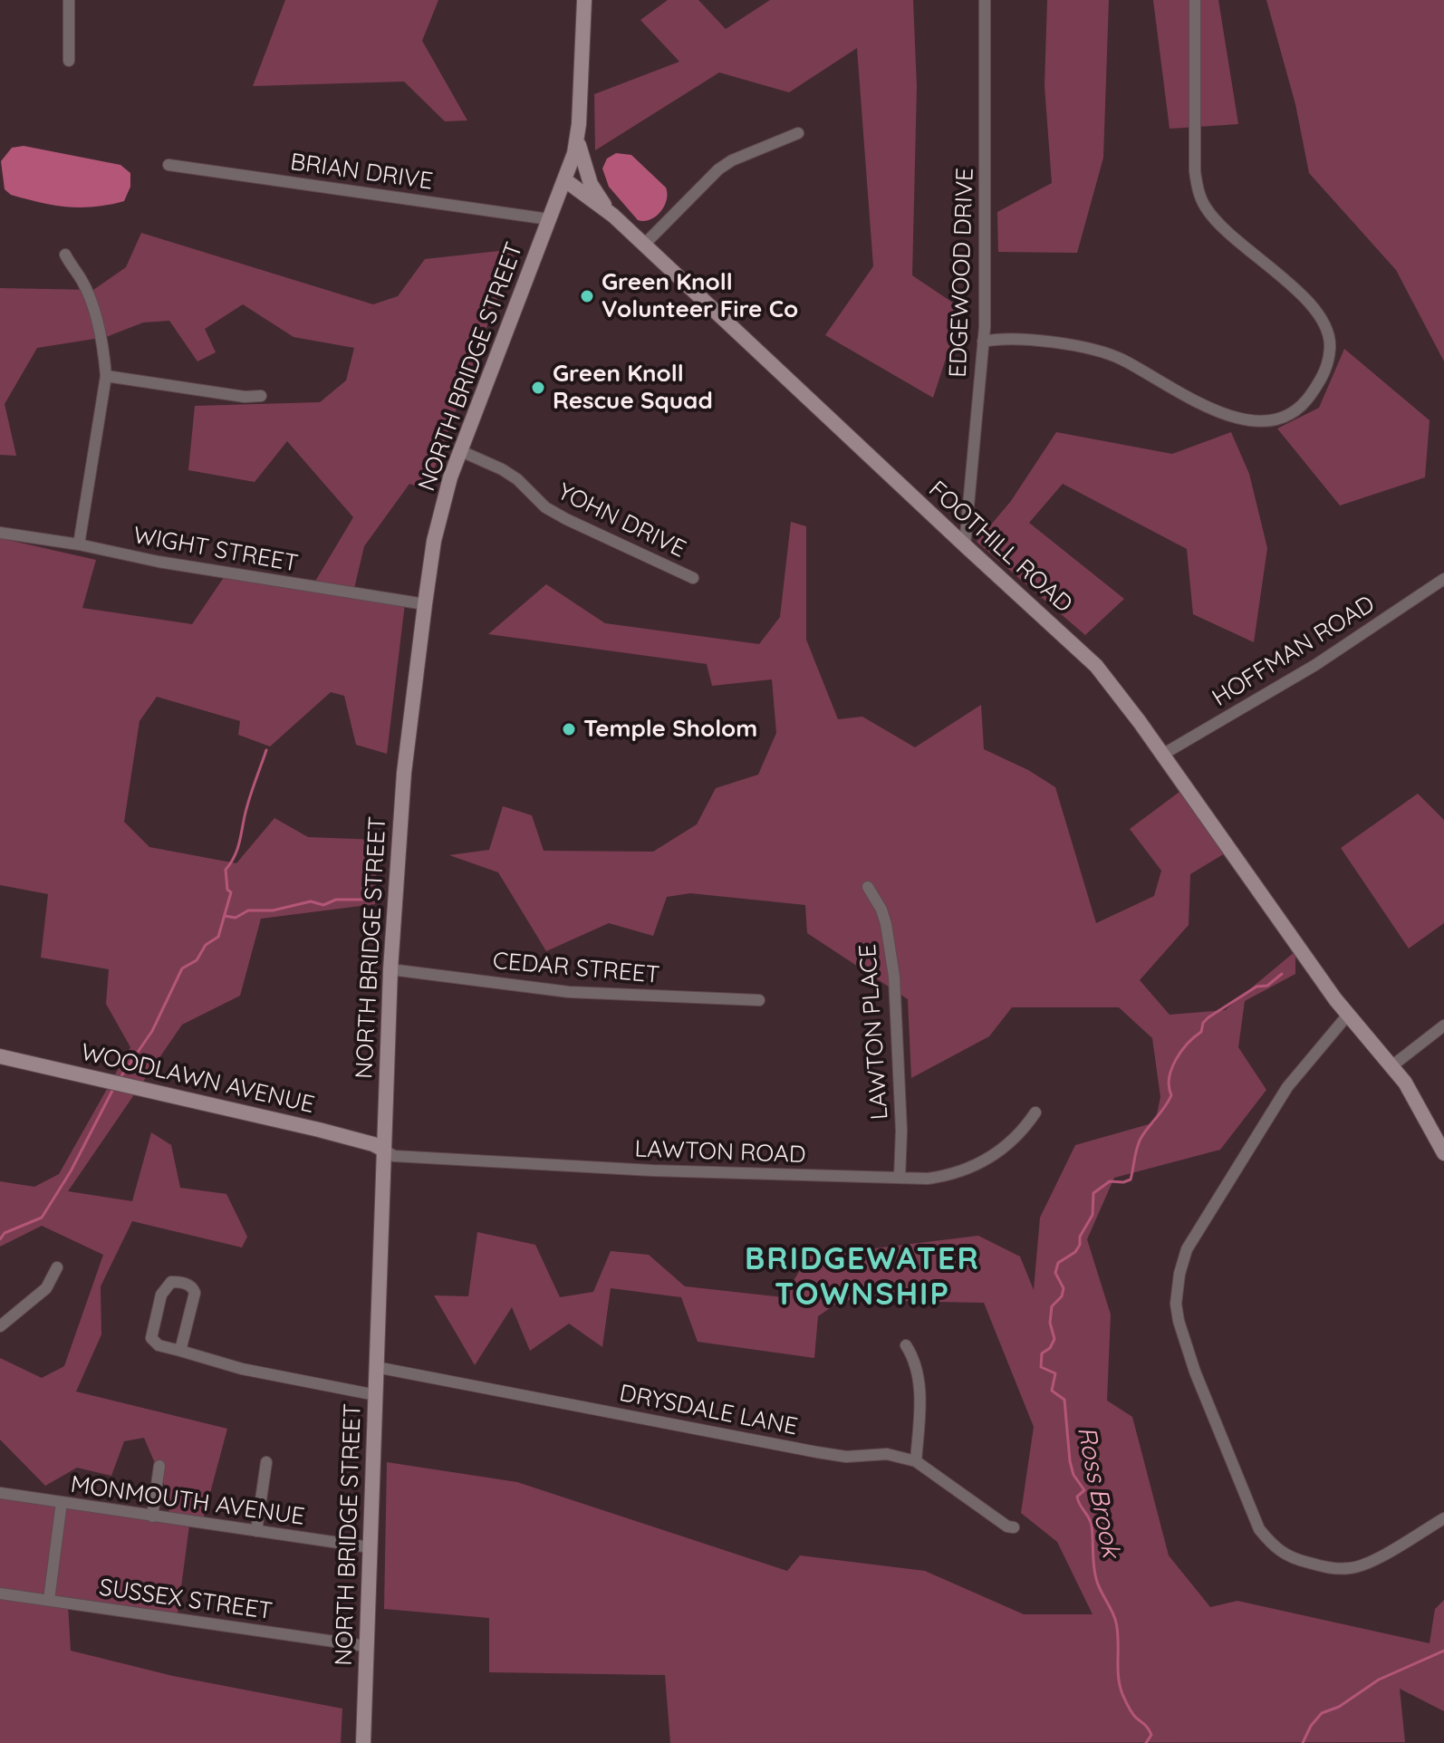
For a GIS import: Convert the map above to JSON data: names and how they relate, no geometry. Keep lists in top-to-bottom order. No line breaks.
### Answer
{"streets":{"street":["BRIAN DRIVE","EDGEWOOD DRIVE","NORTH BRIDGE STREET","YOHN DRIVE","FOOTHILL ROAD","WIGHT STREET","HOFFMAN ROAD","CEDAR STREET","LAWTON PLACE","WOODLAWN AVENUE","LAWTON ROAD","DRYSDALE LANE","MONMOUTH AVENUE","SUSSEX STREET"]},"crossings":[["BRIAN DRIVE","NORTH BRIDGE STREET"],["EDGEWOOD DRIVE","FOOTHILL ROAD"],["NORTH BRIDGE STREET","YOHN DRIVE"],["NORTH BRIDGE STREET","FOOTHILL ROAD"],["NORTH BRIDGE STREET","WIGHT STREET"],["NORTH BRIDGE STREET","CEDAR STREET"],["NORTH BRIDGE STREET","WOODLAWN AVENUE"],["NORTH BRIDGE STREET","LAWTON ROAD"],["NORTH BRIDGE STREET","DRYSDALE LANE"],["NORTH BRIDGE STREET","MONMOUTH AVENUE"],["NORTH BRIDGE STREET","SUSSEX STREET"],["FOOTHILL ROAD","HOFFMAN ROAD"],["LAWTON PLACE","LAWTON ROAD"],["WOODLAWN AVENUE","LAWTON ROAD"]],"districts":["BRIDGEWATER TOWNSHIP"],"water":["Ross Brook"],"places":["Green Knoll Volunteer Fire Co","Green Knoll Rescue Squad","Temple Sholom"]}
